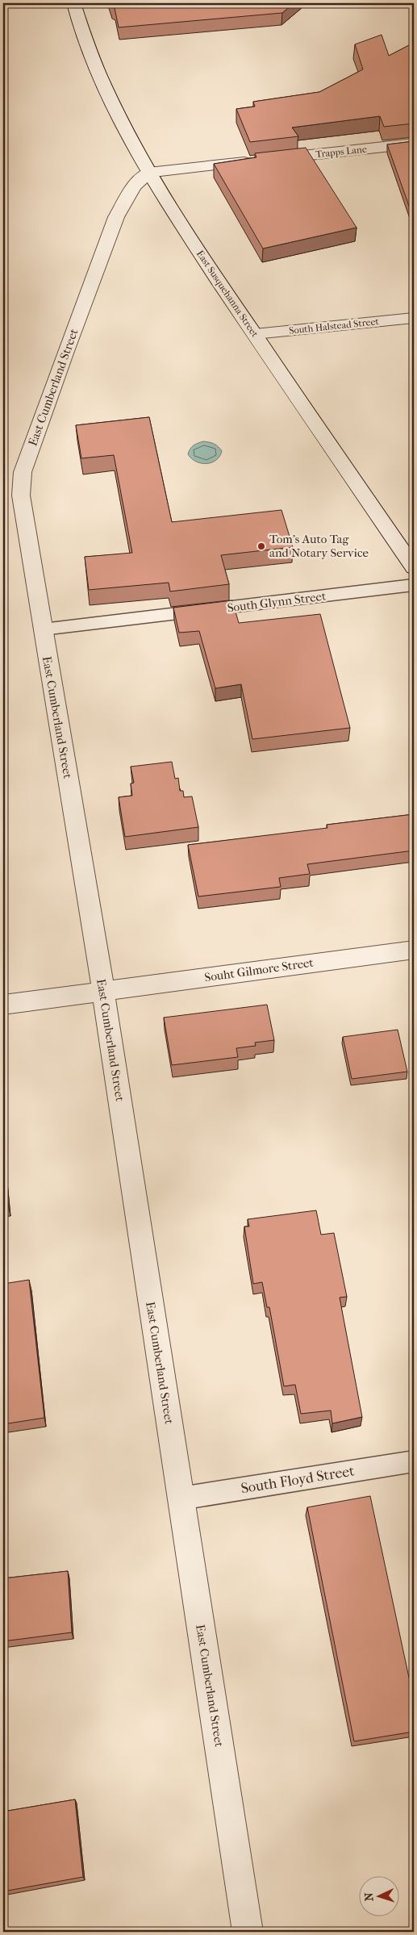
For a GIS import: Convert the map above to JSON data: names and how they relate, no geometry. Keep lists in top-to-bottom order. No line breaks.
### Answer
{"streets":{"street":["Trapps Lane","East Susquehanna Street","South Halstead Street","East Cumberland Street","Souht Gilmore Street"],"lane":["South Glynn Street","South Floyd Street"]},"crossings":[["Trapps Lane","East Susquehanna Street"],["Trapps Lane","East Cumberland Street"],["East Susquehanna Street","South Halstead Street"],["East Susquehanna Street","East Cumberland Street"],["East Cumberland Street","South Glynn Street"],["East Cumberland Street","Souht Gilmore Street"],["East Cumberland Street","South Floyd Street"]],"places":["Tom's Auto Tag and Notary Service"],"north":"left"}
